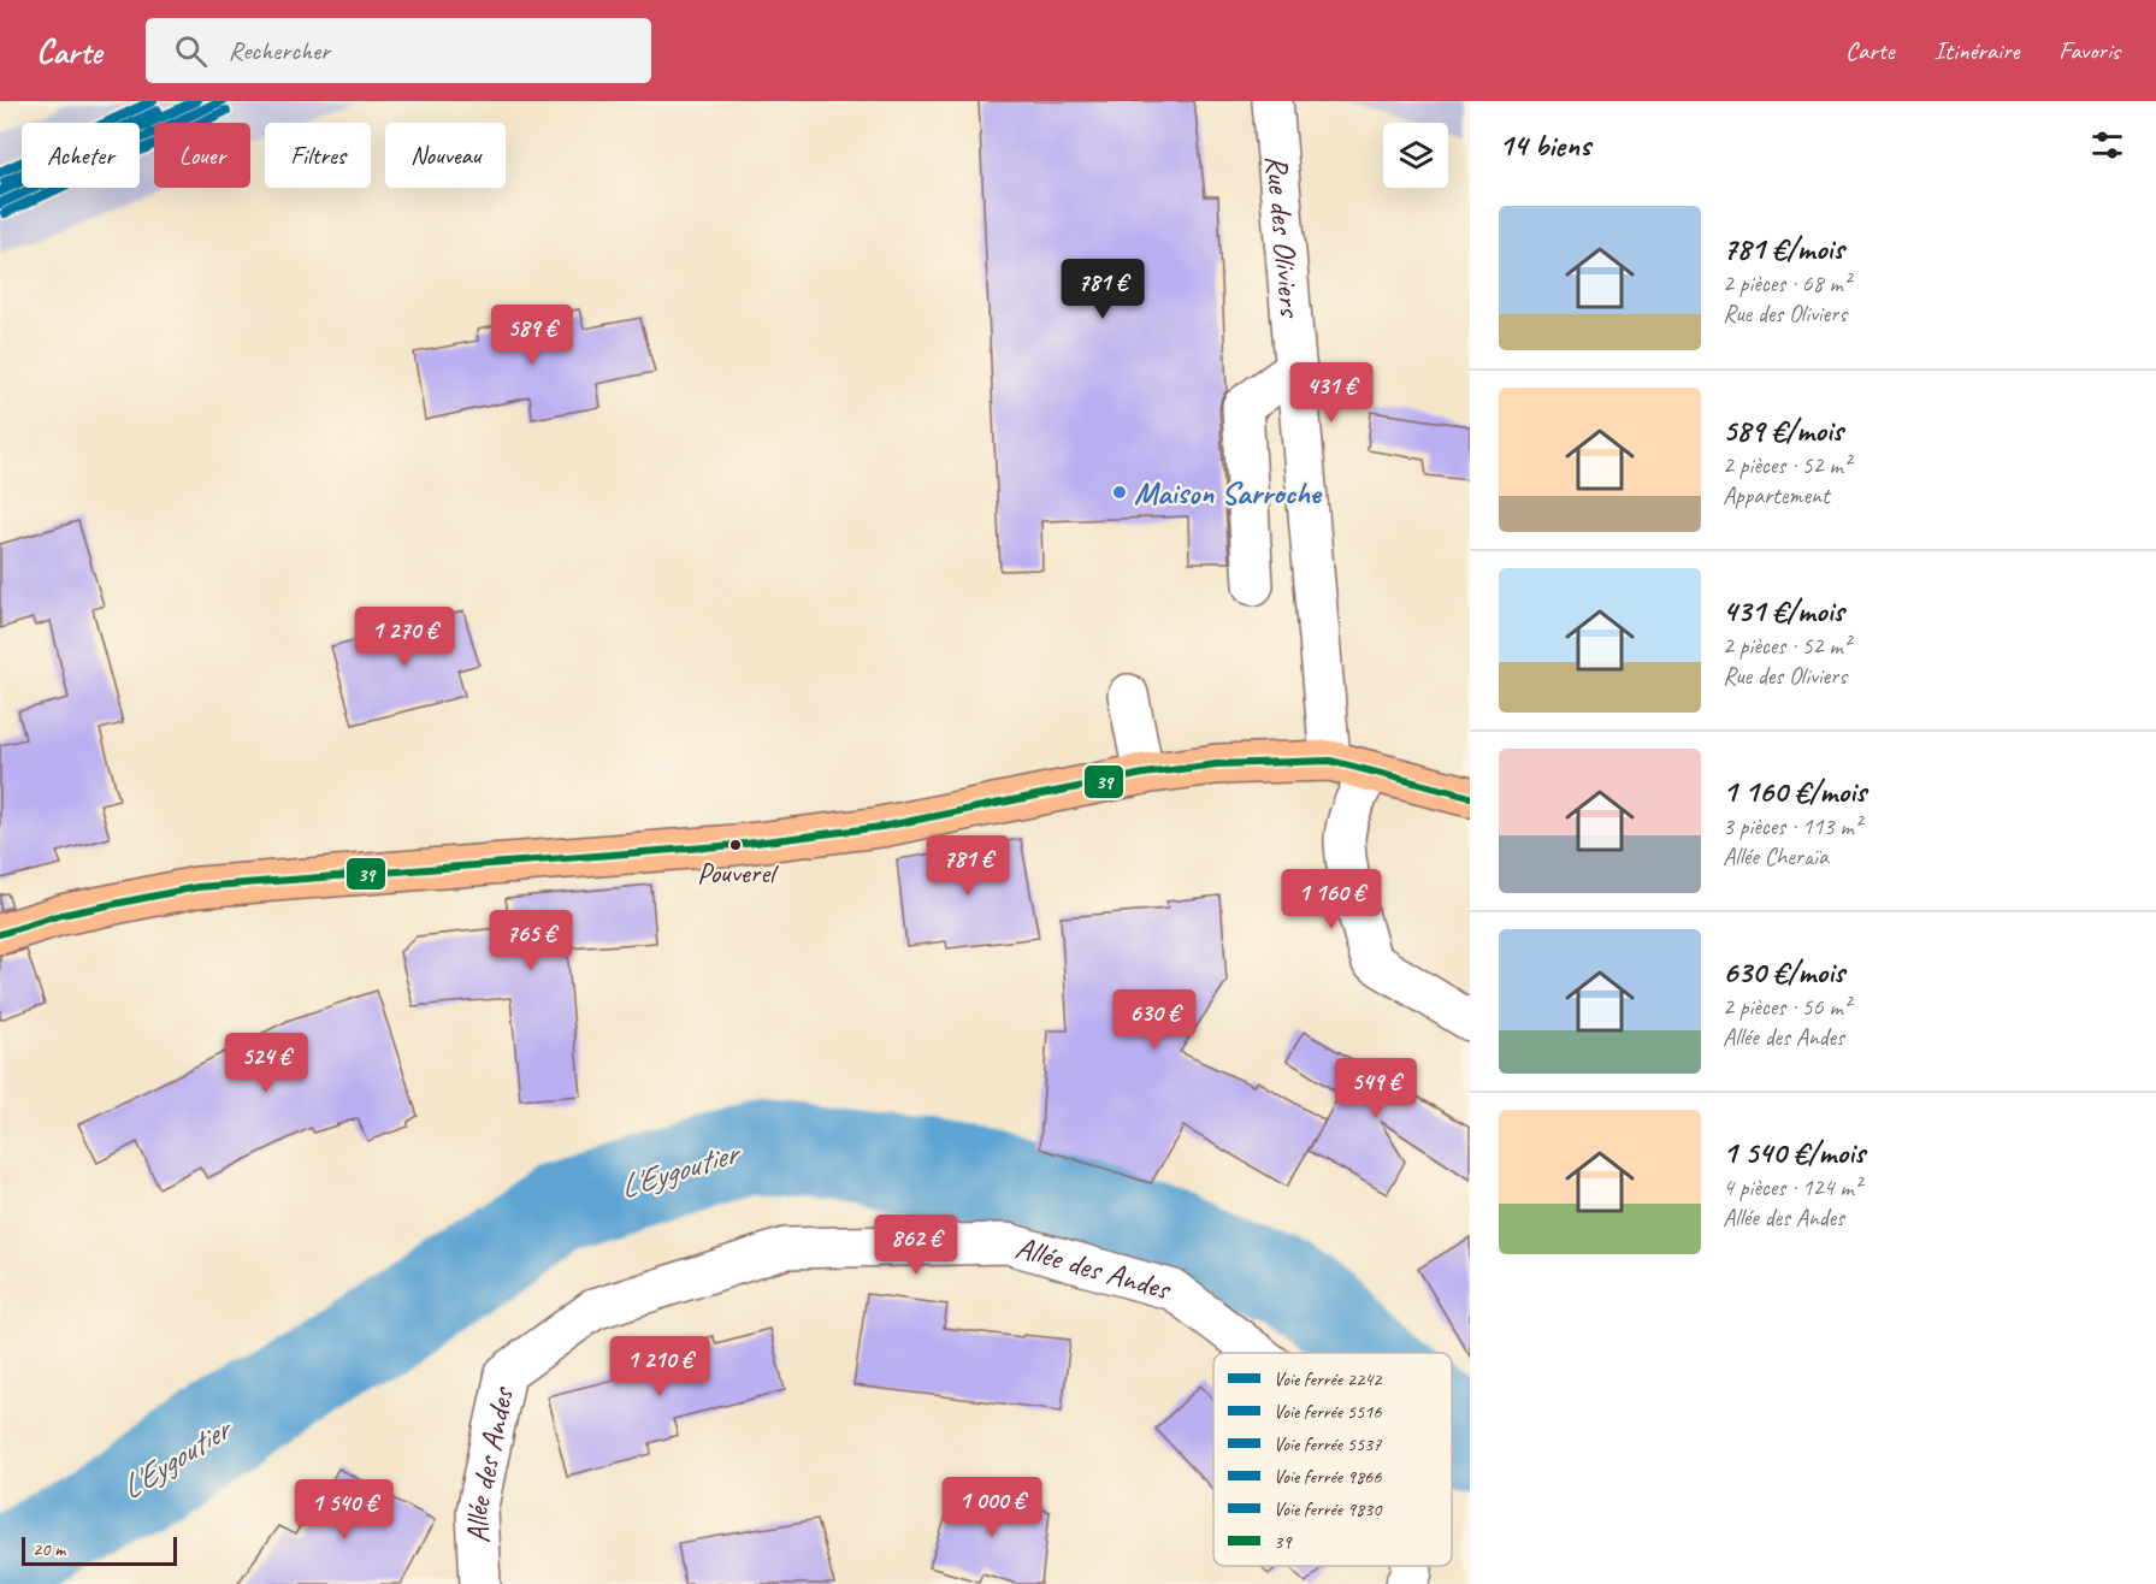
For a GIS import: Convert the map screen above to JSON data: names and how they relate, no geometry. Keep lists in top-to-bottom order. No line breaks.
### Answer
{"streets":{"street":["Rue des Oliviers","Allée des Andes"]},"water":["L'Eygoutier"],"places":["Maison Sarroche","Pouverel"],"lines":["rail line 2242","rail line 5537","rail line 9866","rail line 5516","rail line 9830","transit line 39"],"legend":["Voie ferrée 2242","Voie ferrée 5516","Voie ferrée 5537","Voie ferrée 9866","Voie ferrée 9830","39"],"scale_bar":"20 m","page":{"header":"Carte","search":"Rechercher","nav":["Carte","Itinéraire","Favoris"],"heading":"14 biens","chip":["Acheter","Louer","Filtres","Nouveau"],"list":[{"name":"781 €/mois","note":"2 pièces · 68 m² · Rue des Oliviers"},{"name":"589 €/mois","note":"2 pièces · 52 m² · Appartement"},{"name":"431 €/mois","note":"2 pièces · 52 m² · Rue des Oliviers"},{"name":"1 160 €/mois","note":"3 pièces · 113 m² · Allée Cheraïa"},{"name":"630 €/mois","note":"2 pièces · 56 m² · Allée des Andes"},{"name":"1 540 €/mois","note":"4 pièces · 124 m² · Allée des Andes"}],"price":["781 €","589 €","431 €","1 270 €","781 €","1 160 €","765 €","630 €","524 €","549 €","862 €","1 210 €","1 000 €","1 540 €"],"scale":"20 m"}}
